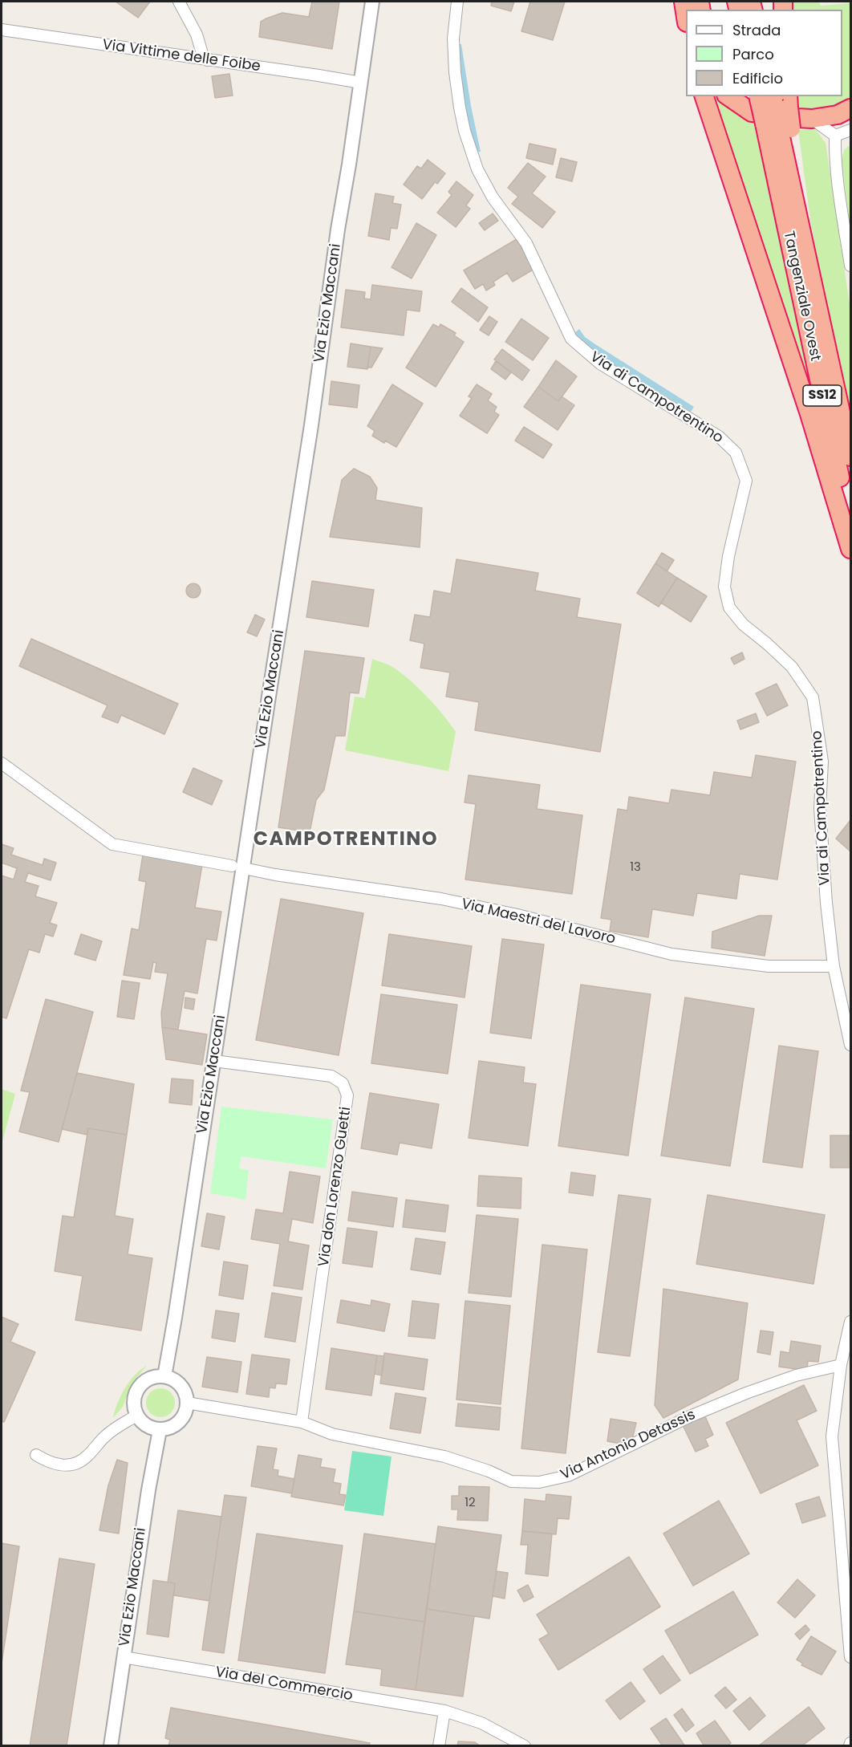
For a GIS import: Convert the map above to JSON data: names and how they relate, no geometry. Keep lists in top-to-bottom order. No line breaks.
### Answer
{"streets":{"highway":["Tangenziale Ovest","SS12"],"street":["Via Vittime delle Foibe","Via Ezio Maccani","Via di Campotrentino","Via Maestri del Lavoro","Via don Lorenzo Guetti","Via Antonio Detassis","Via del Commercio"]},"crossings":[["Via Vittime delle Foibe","Via Ezio Maccani"],["Via Ezio Maccani","Via Maestri del Lavoro"],["Via Ezio Maccani","Via don Lorenzo Guetti"],["Via Ezio Maccani","Via Antonio Detassis"],["Via Ezio Maccani","Via del Commercio"],["Via di Campotrentino","Via Maestri del Lavoro"],["Via don Lorenzo Guetti","Via Antonio Detassis"]],"districts":["CAMPOTRENTINO"],"house_numbers":["13","12"],"legend":["Strada","Parco","Edificio"]}
